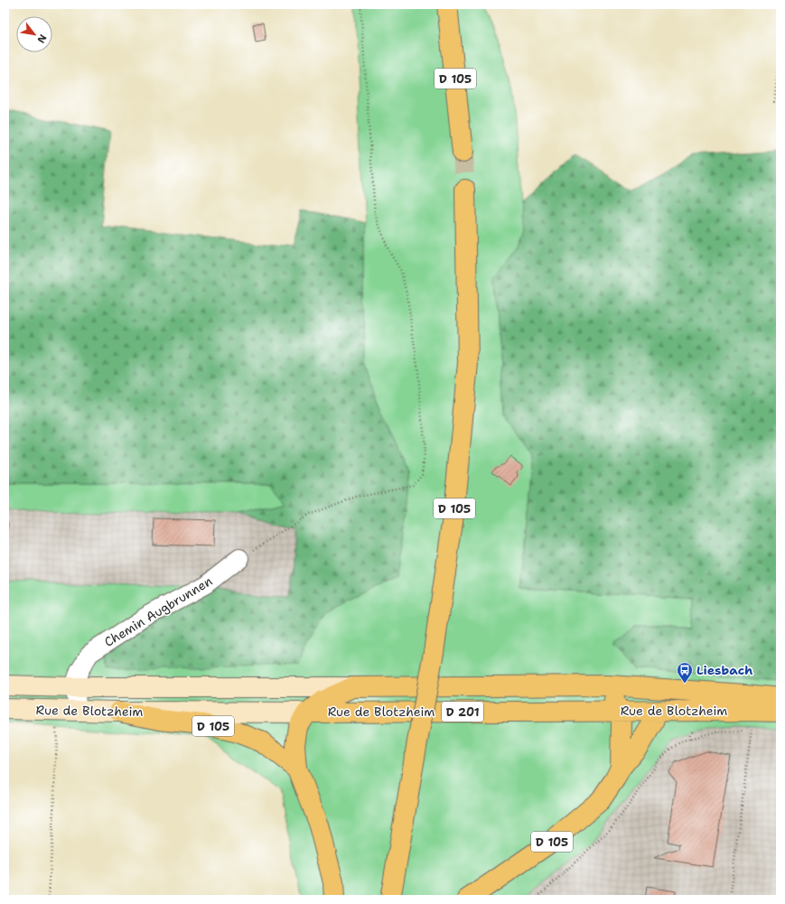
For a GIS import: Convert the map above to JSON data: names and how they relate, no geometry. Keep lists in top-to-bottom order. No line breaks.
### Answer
{"streets":{"main road":["D 105","Rue de Blotzheim","D 201"],"street":["Chemin Augbrunnen"]},"crossings":[["D 105","Rue de Blotzheim"],["D 105","D 201"],["Chemin Augbrunnen","Rue de Blotzheim"],["Rue de Blotzheim","D 201"]],"places":{"bus stop":["Liesbach"]},"north":"bottom right"}
